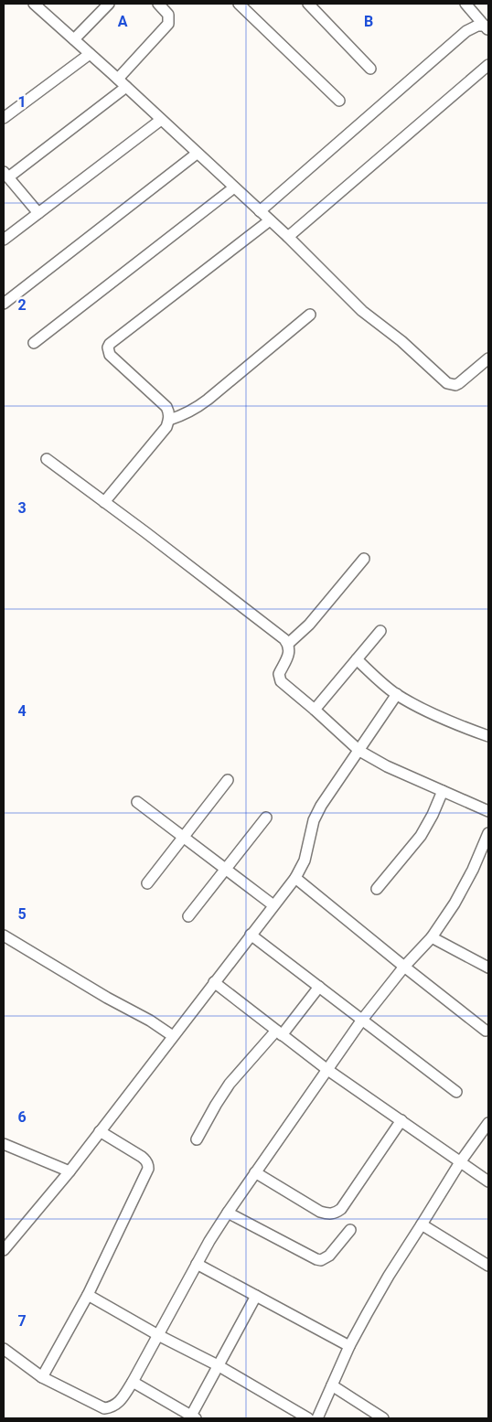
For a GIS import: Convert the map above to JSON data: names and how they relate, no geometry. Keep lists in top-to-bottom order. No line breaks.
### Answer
{"grid":{"columns":["A","B"],"rows":["1","2","3","4","5","6","7"]}}
